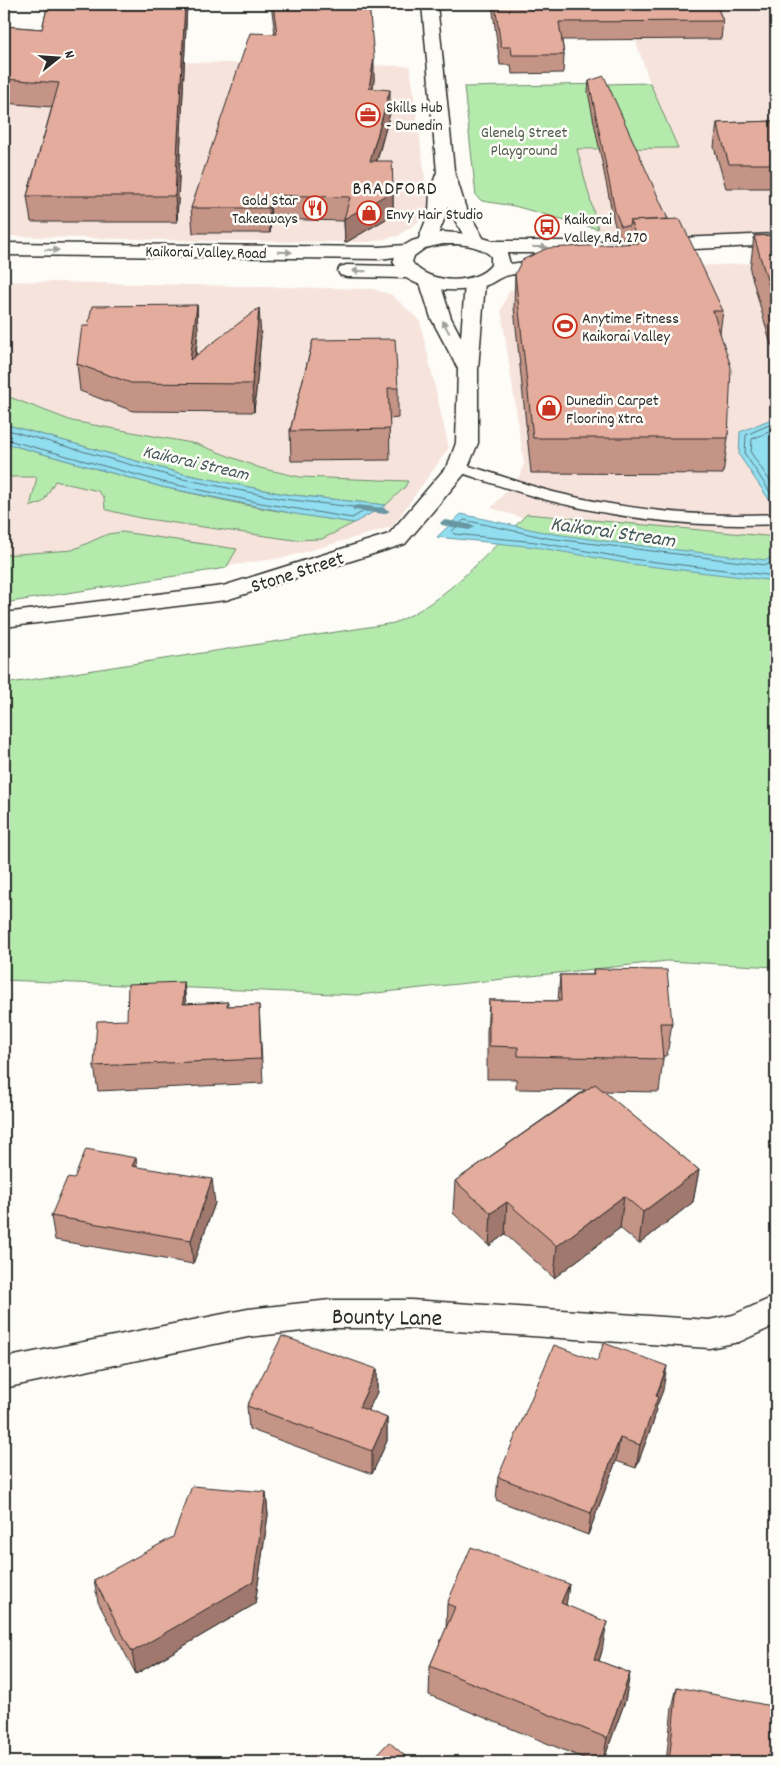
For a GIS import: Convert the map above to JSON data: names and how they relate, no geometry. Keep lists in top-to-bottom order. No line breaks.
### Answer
{"streets":{"street":["Kaikorai Valley Road","Stone Street","Bounty Lane"]},"crossings":[["Kaikorai Valley Road","Stone Street"]],"districts":["BRADFORD"],"water":["Kaikorai Stream"],"parks":["Glenelg Street Playground"],"places":{"office":["Skills Hub - Dunedin"],"restaurant":["Gold Star Takeaways"],"shop":["Envy Hair Studio","Dunedin Carpet Flooring Xtra"],"bus stop":["Kaikorai Valley Rd, 270"],"sports":["Anytime Fitness Kaikorai Valley"]},"north":"right"}
